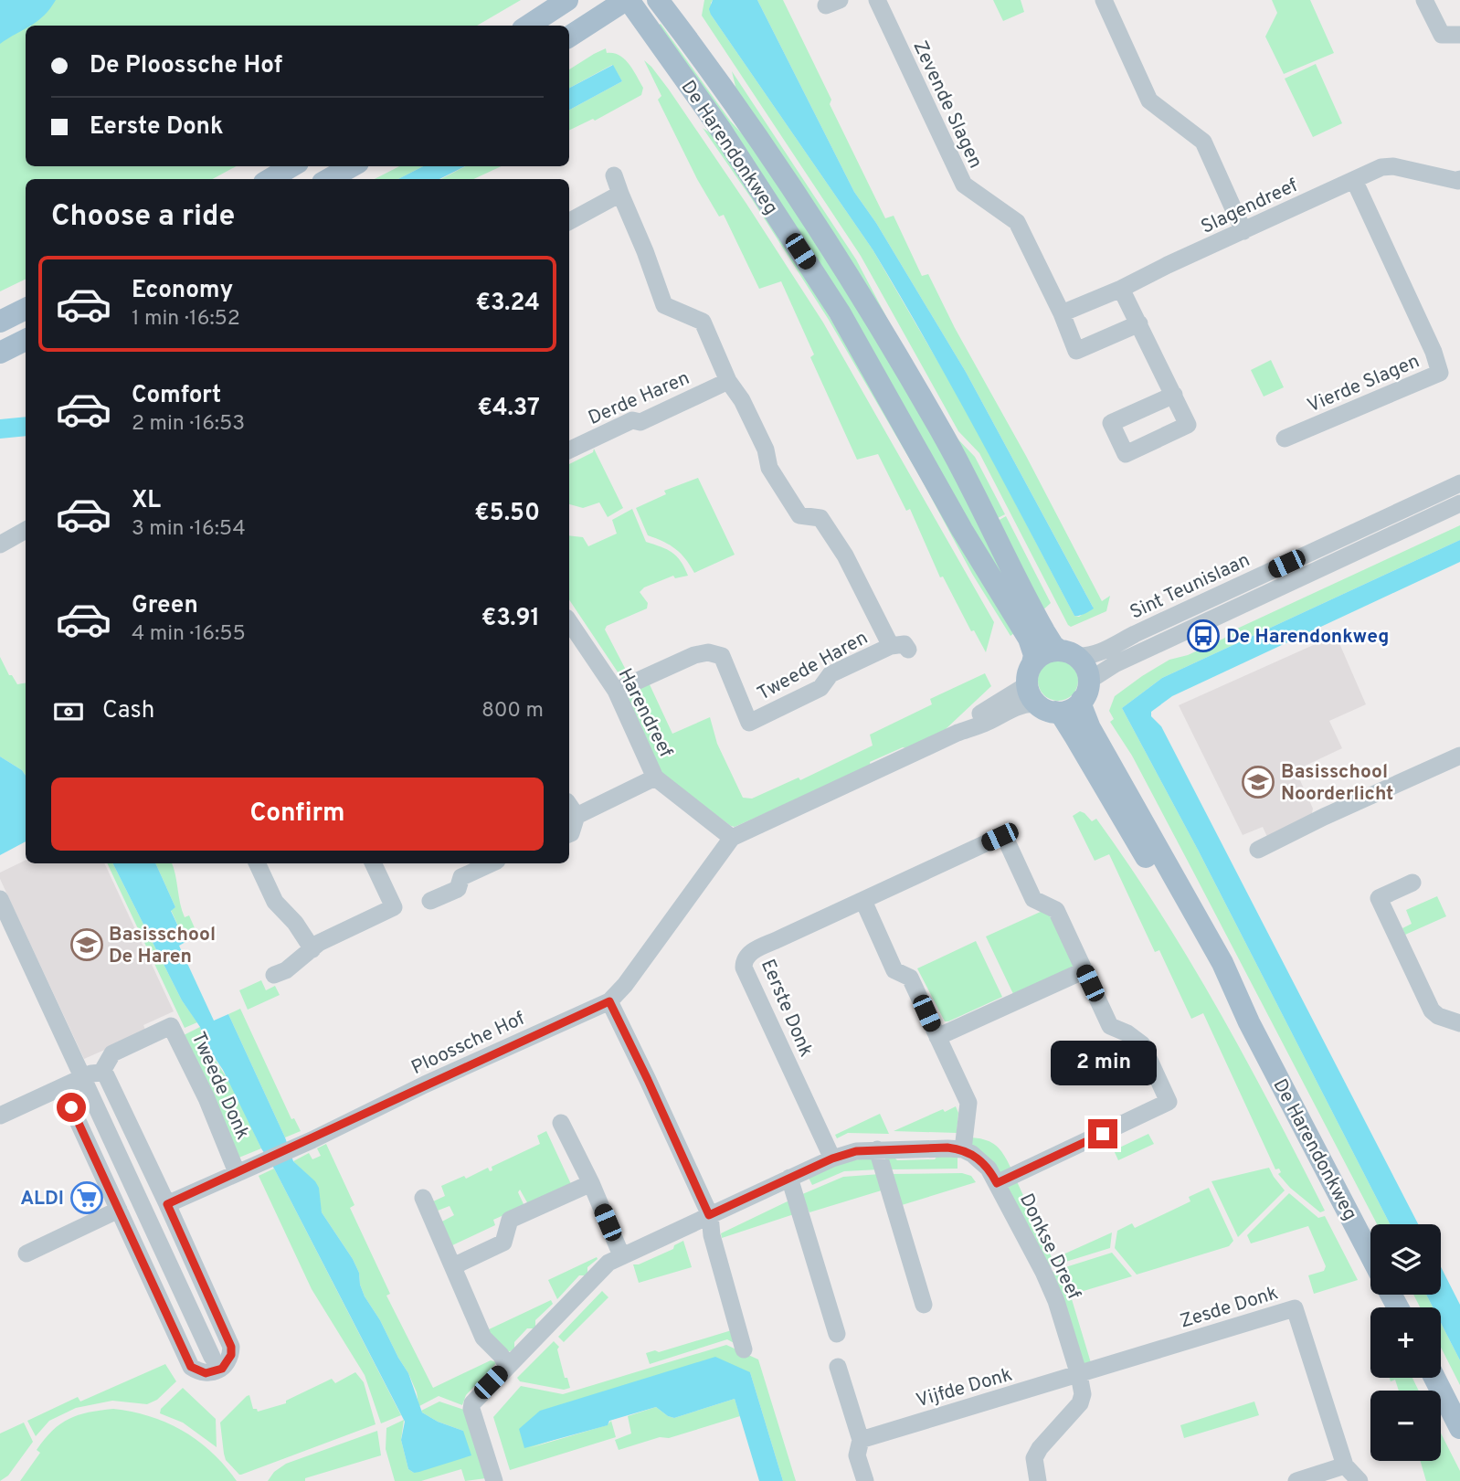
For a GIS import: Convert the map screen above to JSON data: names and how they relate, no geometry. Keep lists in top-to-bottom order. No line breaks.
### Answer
{"streets":{"main road":["De Harendonkweg"],"street":["Zevende Slagen","Slagendreef","Vierde Slagen","Derde Haren","Sint Teunislaan","Tweede Haren","Harendreef","Eerste Donk","Ploossche Hof","Tweede Donk","Donkse Dreef","Zesde Donk","Vijfde Donk"]},"crossings":[["Zevende Slagen","Slagendreef"],["De Harendonkweg","Sint Teunislaan"],["De Harendonkweg","Ploossche Hof"],["Slagendreef","Vierde Slagen"],["Derde Haren","Tweede Haren"],["Sint Teunislaan","Ploossche Hof"],["Tweede Haren","Harendreef"],["Harendreef","Ploossche Hof"],["Eerste Donk","Donkse Dreef"],["Ploossche Hof","Tweede Donk"],["Donkse Dreef","Zesde Donk"],["Donkse Dreef","Vijfde Donk"],["Zesde Donk","Vijfde Donk"]],"places":{"bus stop":["De Harendonkweg"],"school or university":["Basisschool Noorderlicht","Basisschool De Haren"],"supermarket":["ALDI"]},"page":{"banner":["De Ploossche Hof","Eerste Donk"],"heading":"Choose a ride","list":[{"name":"Economy","note":"1 min · 16:52","value":"€3.24"},{"name":"Comfort","note":"2 min · 16:53","value":"€4.37"},{"name":"XL","note":"3 min · 16:54","value":"€5.50"},{"name":"Green","note":"4 min · 16:55","value":"€3.91"}],"pay":["Cash","800 m"],"buttons":"Confirm","bubble":"2 min","map_buttons":["+","−"]}}
